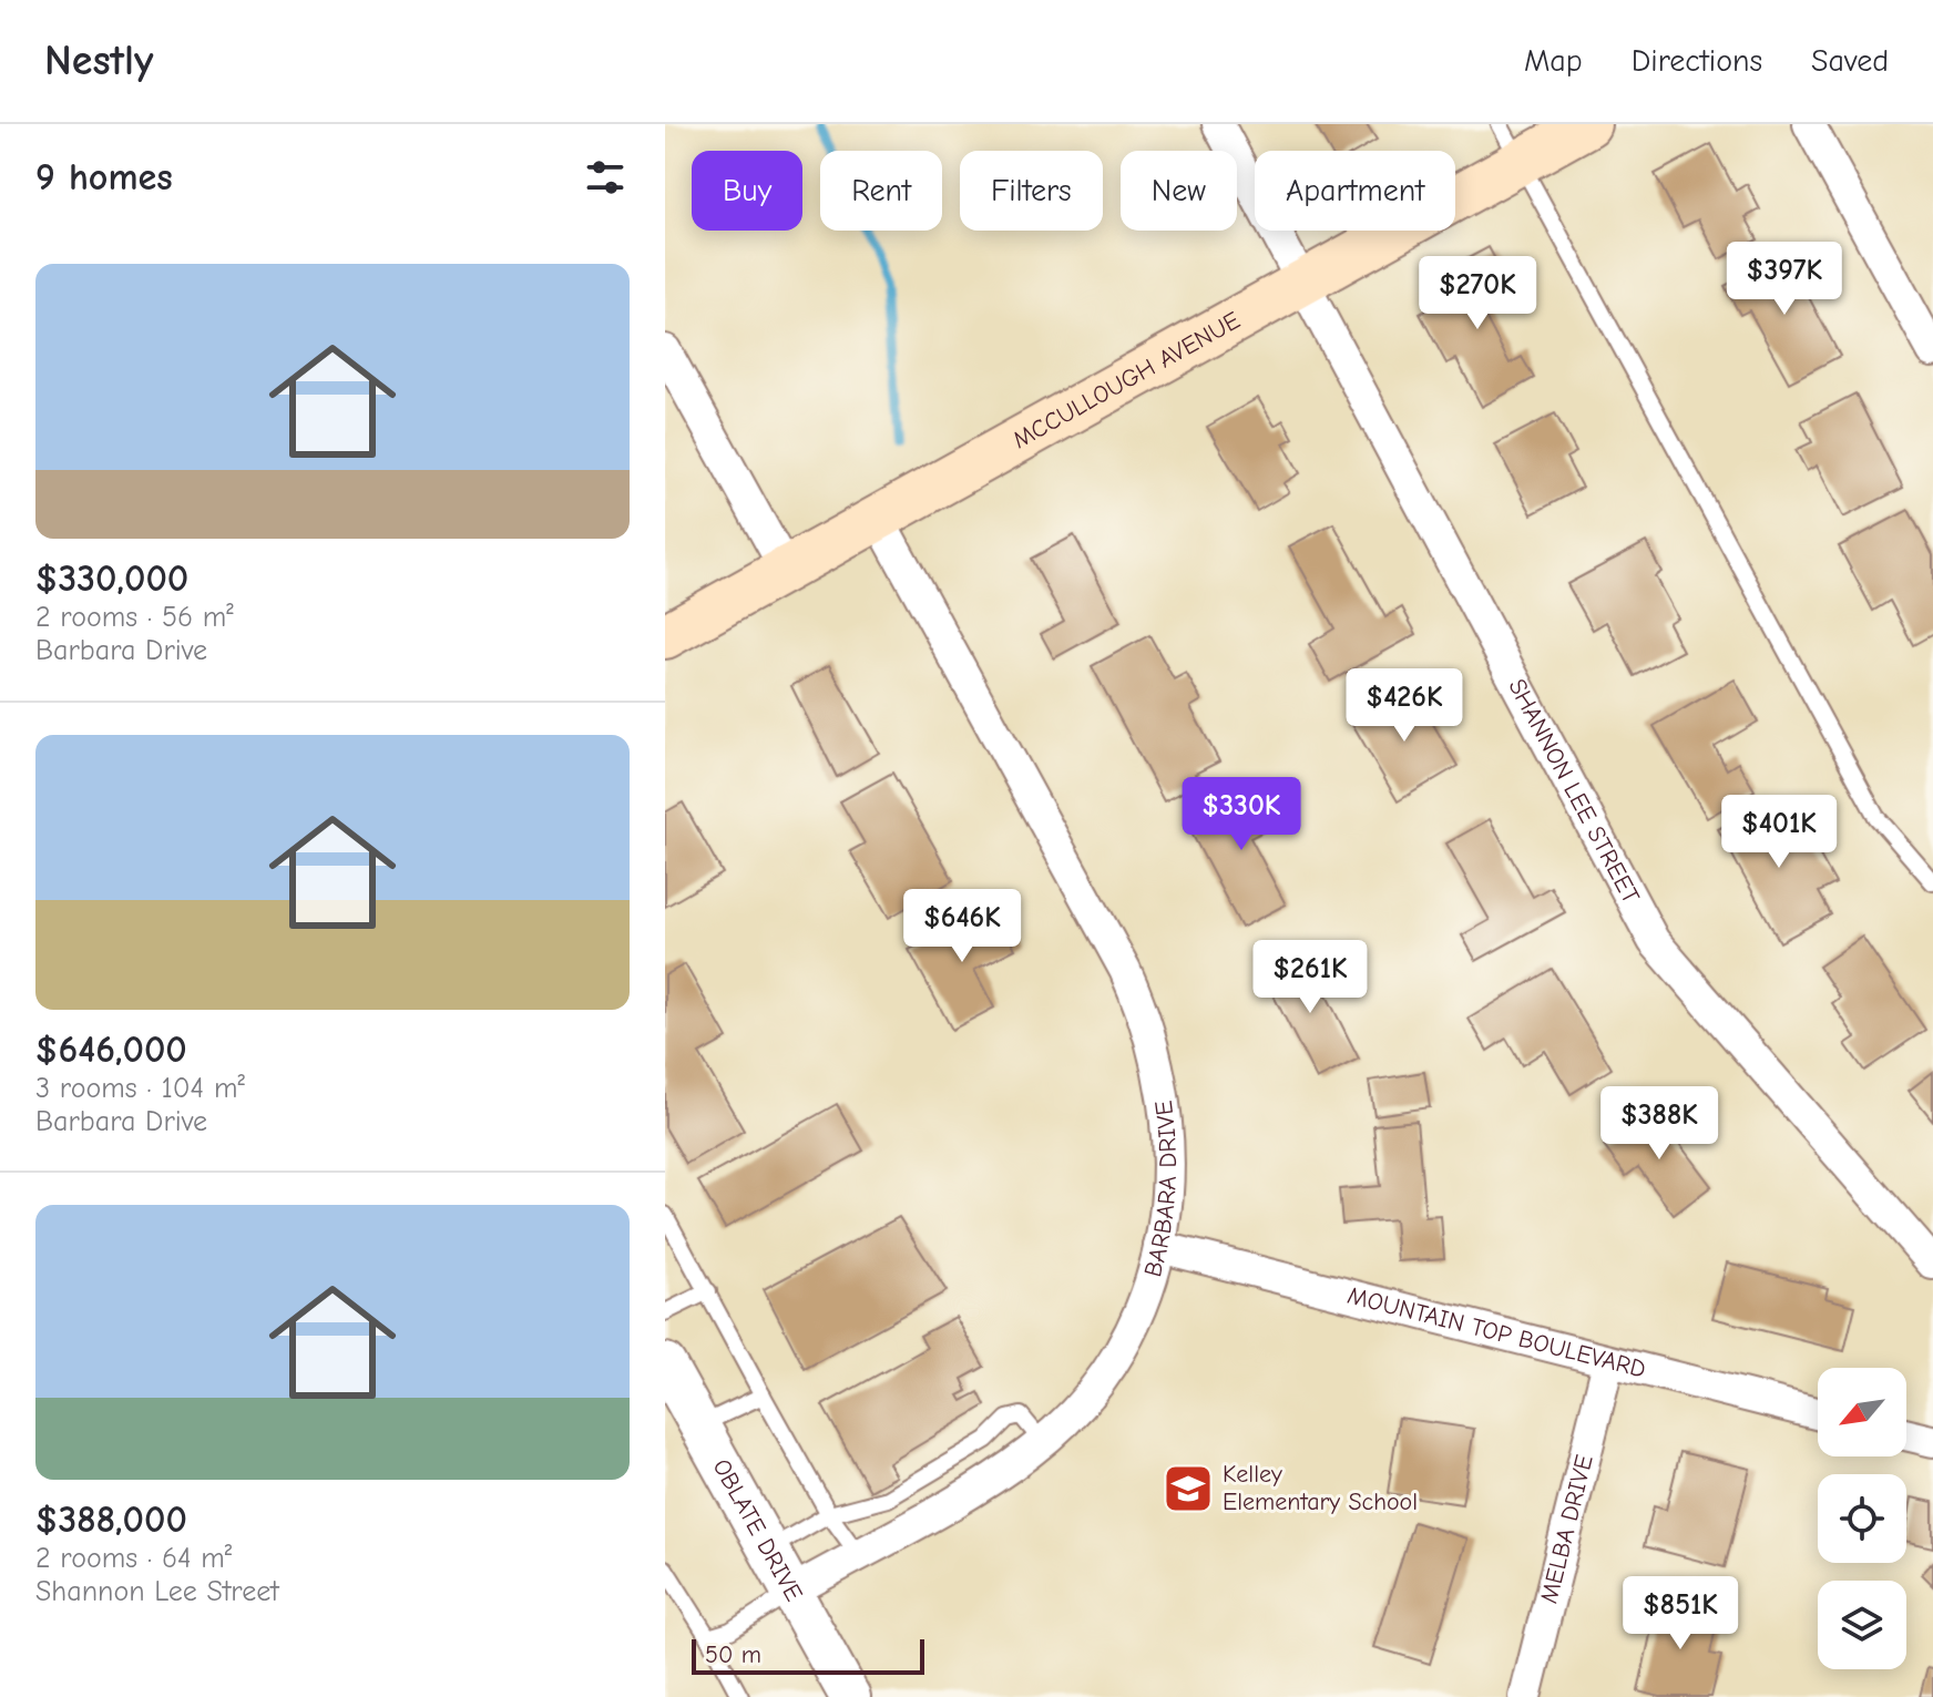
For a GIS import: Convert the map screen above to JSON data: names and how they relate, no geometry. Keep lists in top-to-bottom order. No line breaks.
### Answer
{"streets":{"main road":["MCCULLOUGH AVENUE"],"street":["SHANNON LEE STREET","BARBARA DRIVE","MOUNTAIN TOP BOULEVARD","MELBA DRIVE","OBLATE DRIVE"]},"crossings":[["MCCULLOUGH AVENUE","SHANNON LEE STREET"],["MCCULLOUGH AVENUE","BARBARA DRIVE"],["BARBARA DRIVE","MOUNTAIN TOP BOULEVARD"],["BARBARA DRIVE","OBLATE DRIVE"],["MOUNTAIN TOP BOULEVARD","MELBA DRIVE"]],"places":{"school or university":["Kelley Elementary School"]},"scale_bar":"50 m","north":"bottom left","page":{"header":"Nestly","nav":["Map","Directions","Saved"],"heading":"9 homes","chip":["Buy","Rent","Filters","New","Apartment"],"list":[{"name":"$330,000","note":"2 rooms · 56 m² · Barbara Drive"},{"name":"$646,000","note":"3 rooms · 104 m² · Barbara Drive"},{"name":"$388,000","note":"2 rooms · 64 m² · Shannon Lee Street"}],"price":["$397K","$270K","$426K","$330K","$401K","$646K","$261K","$388K","$851K"],"scale":"50 m"}}
